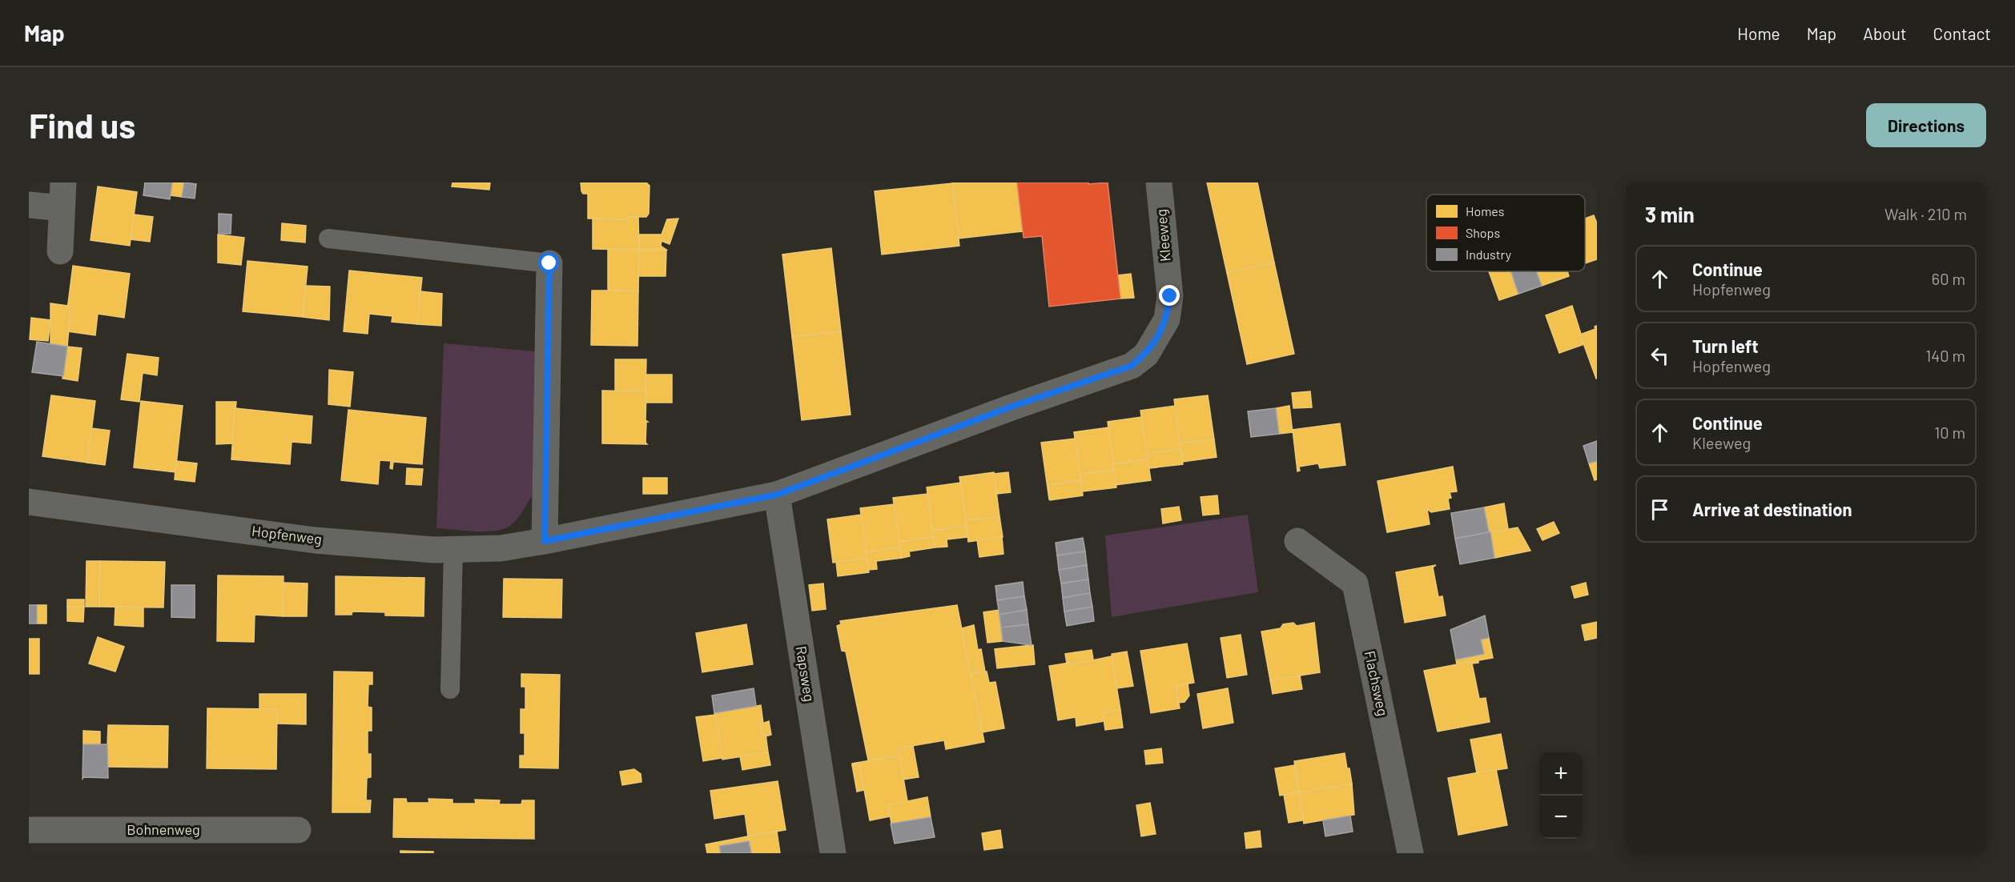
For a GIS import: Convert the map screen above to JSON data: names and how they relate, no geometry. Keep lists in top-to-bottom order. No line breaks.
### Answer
{"streets":{"street":["Kleeweg","Hopfenweg","Rapsweg","Flachsweg","Bohnenweg"]},"crossings":[["Kleeweg","Hopfenweg"],["Hopfenweg","Rapsweg"]],"legend":["Homes","Shops","Industry"],"page":{"header":"Map","nav":["Home","Map","About","Contact"],"buttons":"Directions","title":"Find us","heading":["3 min","Walk · 210 m"],"list":[["Continue","Hopfenweg","60 m"],["Turn left","Hopfenweg","140 m"],["Continue","Kleeweg","10 m"],"Arrive at destination"],"map_buttons":["+","−"]}}
